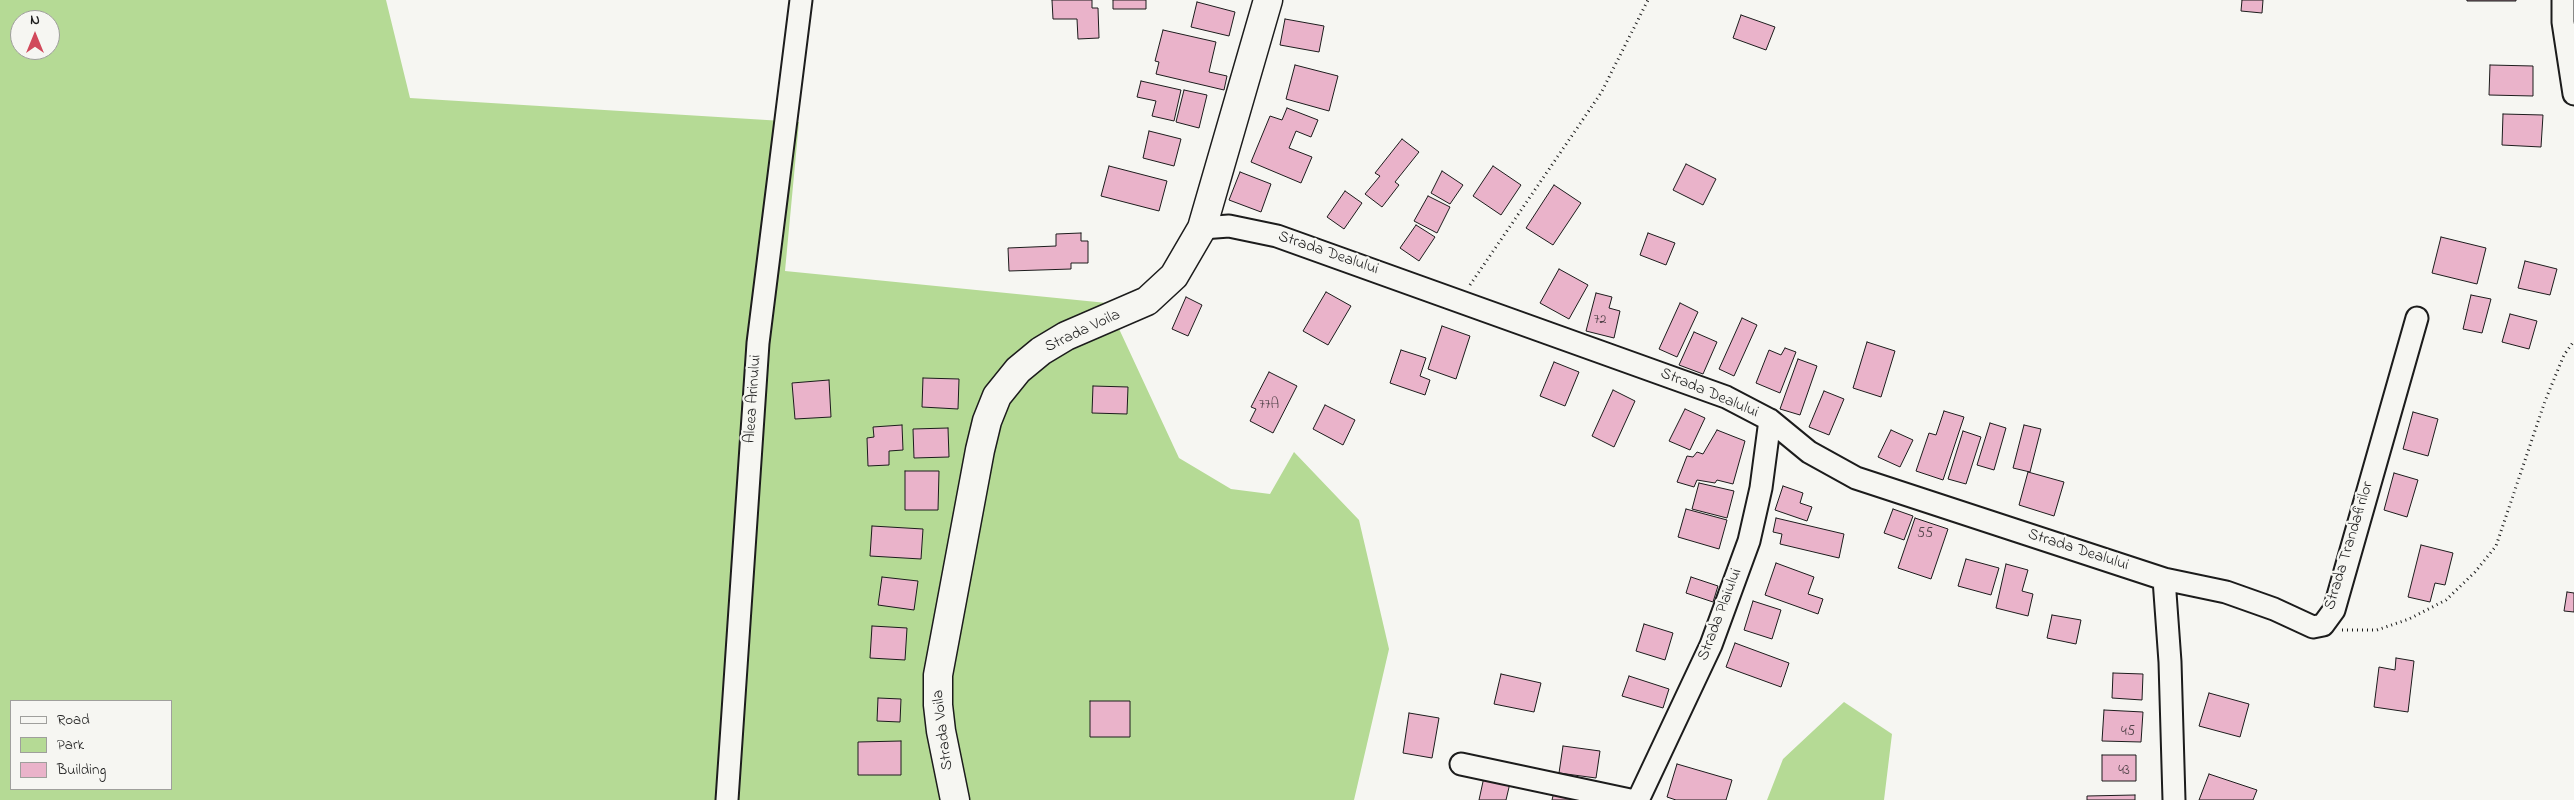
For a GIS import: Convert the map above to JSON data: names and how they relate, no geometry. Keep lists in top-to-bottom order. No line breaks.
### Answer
{"streets":{"main road":["Strada Voila"],"street":["Strada Dealului","Aleea Arinului","Strada Trandafirilor","Strada Plaiului"]},"crossings":[["Strada Dealului","Strada Voila"],["Strada Dealului","Strada Trandafirilor"],["Strada Dealului","Strada Plaiului"]],"house_numbers":["72","77A","55","45","43"],"legend":["Road","Park","Building"],"north":"top"}
